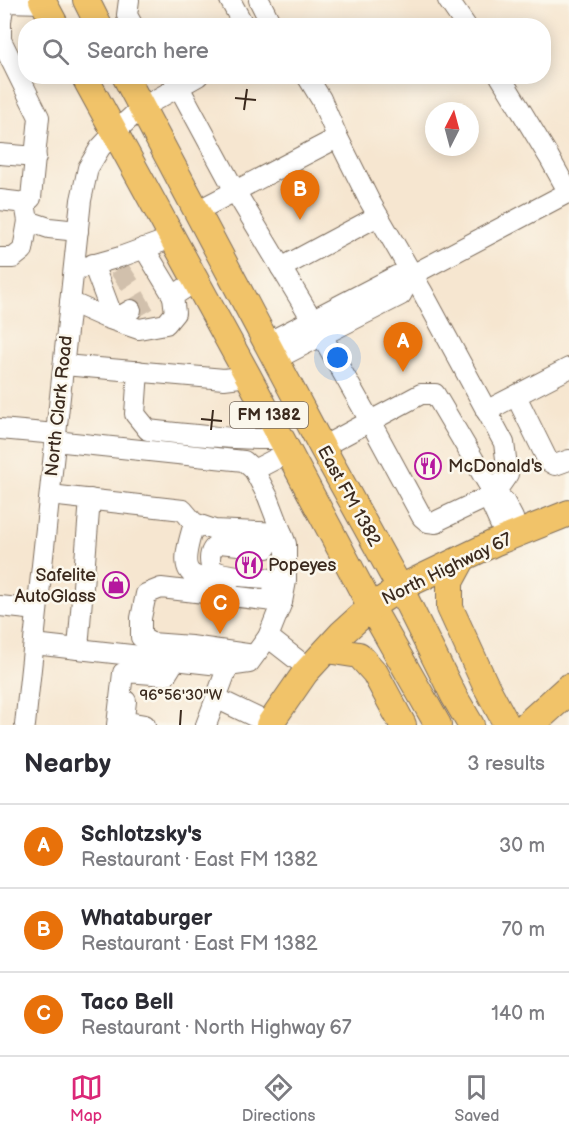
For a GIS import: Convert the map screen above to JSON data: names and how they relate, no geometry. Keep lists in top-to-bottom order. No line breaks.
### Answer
{"streets":{"main road":["FM 1382","East FM 1382","North Highway 67"],"street":["North Clark Road"]},"crossings":[["North Clark Road","FM 1382"],["North Clark Road","East FM 1382"],["FM 1382","East FM 1382"],["East FM 1382","North Highway 67"]],"places":{"restaurant":["McDonald's","Popeyes"],"shop":["Safelite AutoGlass"]},"north":"top","page":{"search":"Search here","pins":["B","A","C"],"heading":["Nearby","3 results"],"list":[{"mark":"A","name":"Schlotzsky's","note":"Restaurant · East FM 1382","value":"30 m"},{"mark":"B","name":"Whataburger","note":"Restaurant · East FM 1382","value":"70 m"},{"mark":"C","name":"Taco Bell","note":"Restaurant · North Highway 67","value":"140 m"}],"nav":["Map","Directions","Saved"]},"coordinates":["96°56'30\"W"]}
